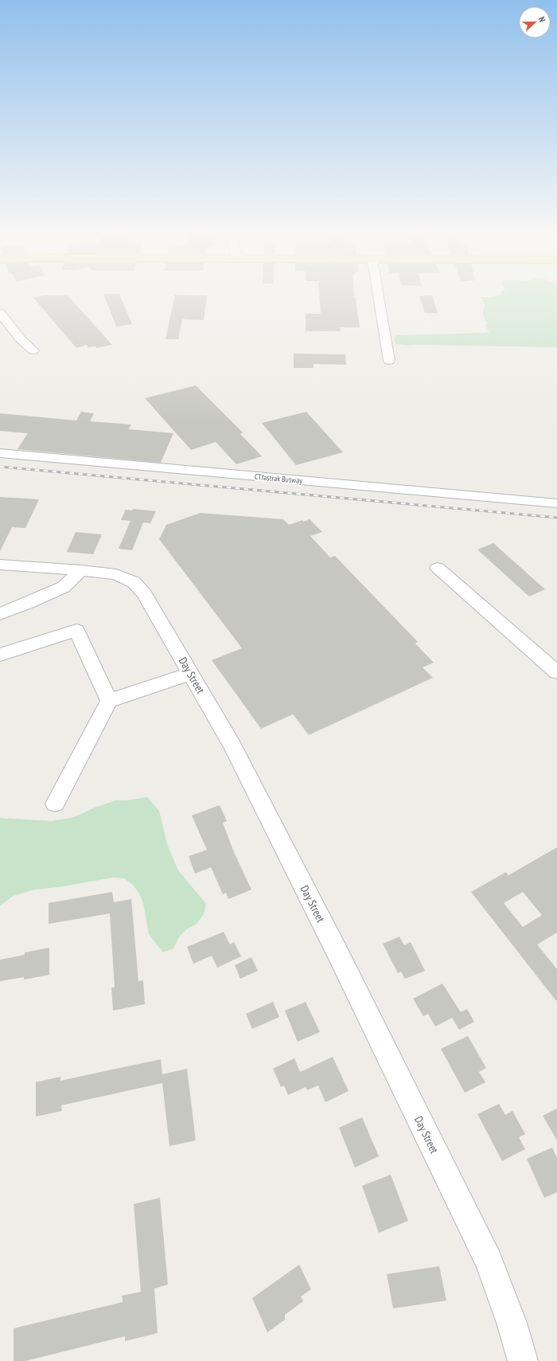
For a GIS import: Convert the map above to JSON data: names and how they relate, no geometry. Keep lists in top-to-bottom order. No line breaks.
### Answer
{"streets":{"street":["CTfastrak Busway","Day Street"]},"north":"right"}
